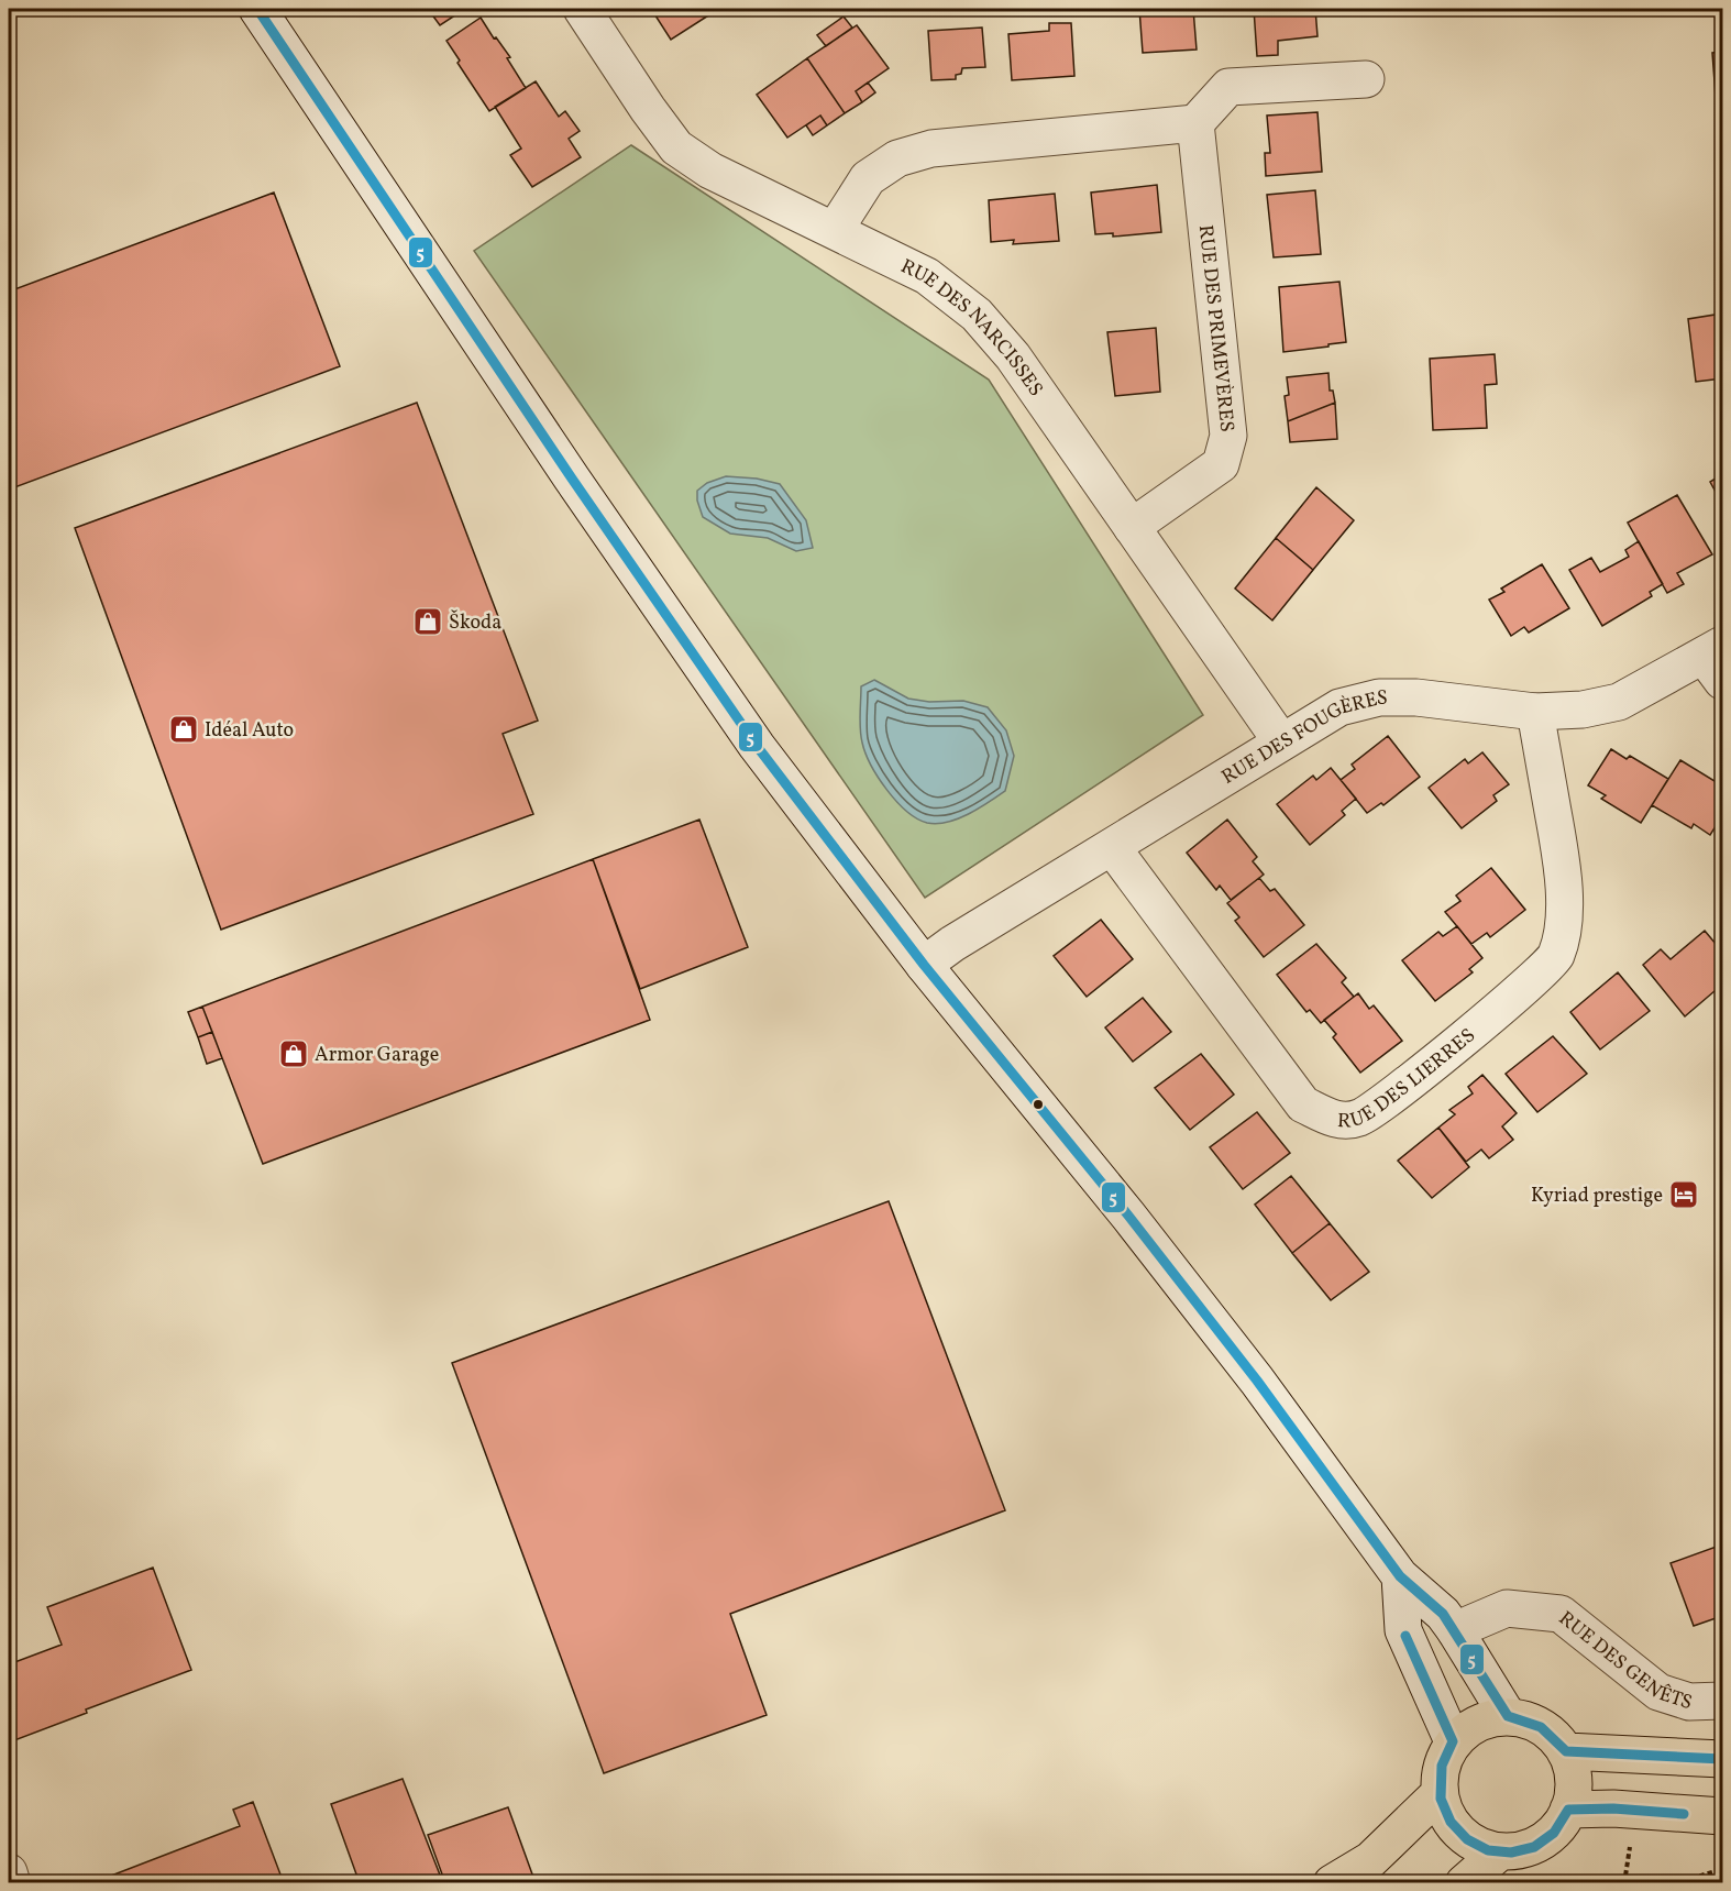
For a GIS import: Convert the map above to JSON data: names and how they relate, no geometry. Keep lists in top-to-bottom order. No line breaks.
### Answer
{"streets":{"street":["RUE DES PRIMEVÈRES","RUE DES NARCISSES","RUE DES FOUGÈRES","RUE DES LIERRES","RUE DES GENÊTS"]},"crossings":[["RUE DES PRIMEVÈRES","RUE DES NARCISSES"],["RUE DES NARCISSES","RUE DES FOUGÈRES"],["RUE DES FOUGÈRES","RUE DES LIERRES"]],"places":{"shop":["Škoda","Idéal Auto","Armor Garage"],"hotel":["Kyriad prestige"]},"lines":["transit line 5"]}
